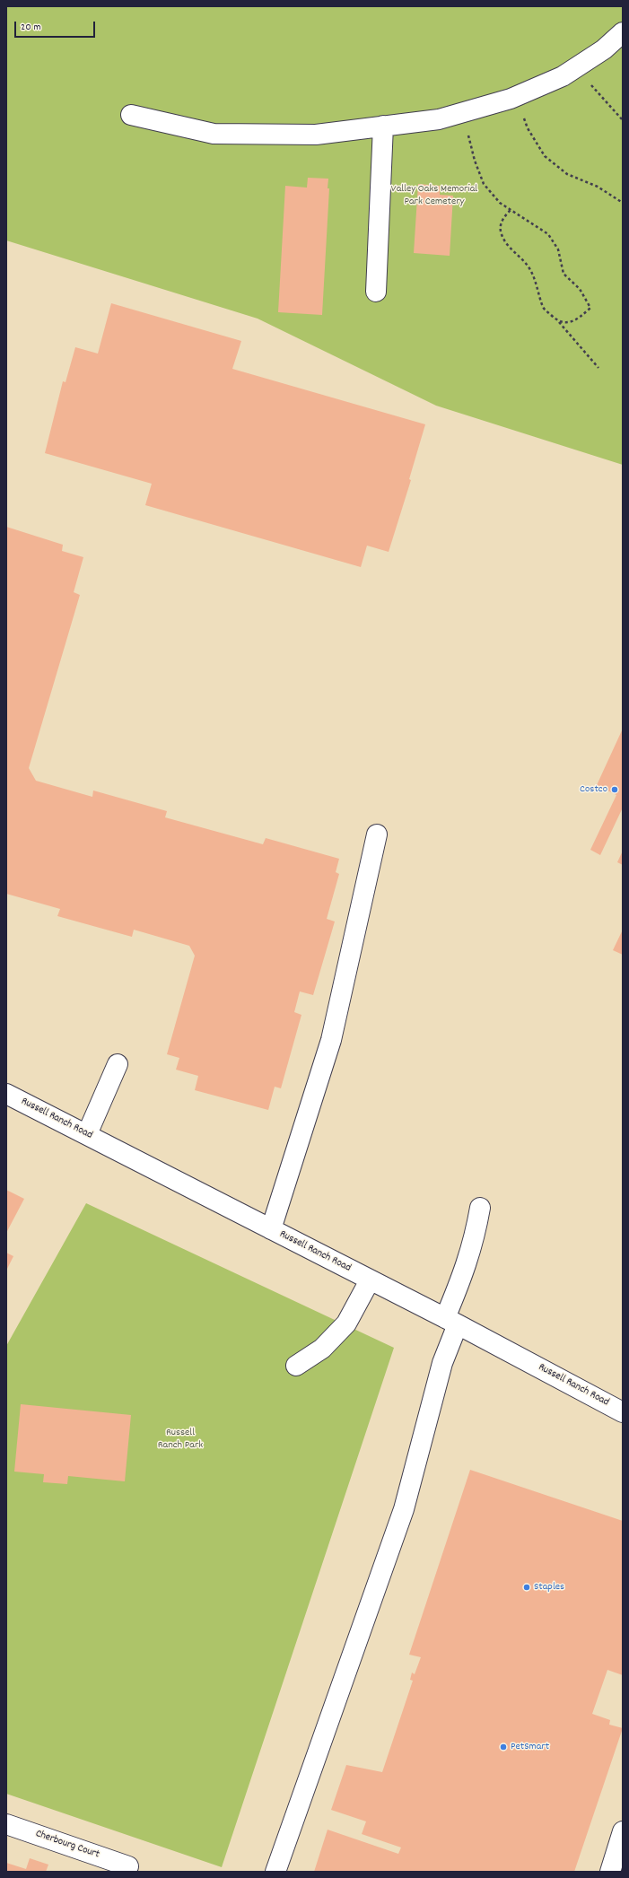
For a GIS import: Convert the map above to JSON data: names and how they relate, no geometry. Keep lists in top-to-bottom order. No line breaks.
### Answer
{"streets":{"street":["Russell Ranch Road","Cherbourg Court"]},"parks":["Valley Oaks Memorial Park Cemetery","Russell Ranch Park"],"places":["Costco","Staples","PetSmart"],"scale_bar":"20 m"}
